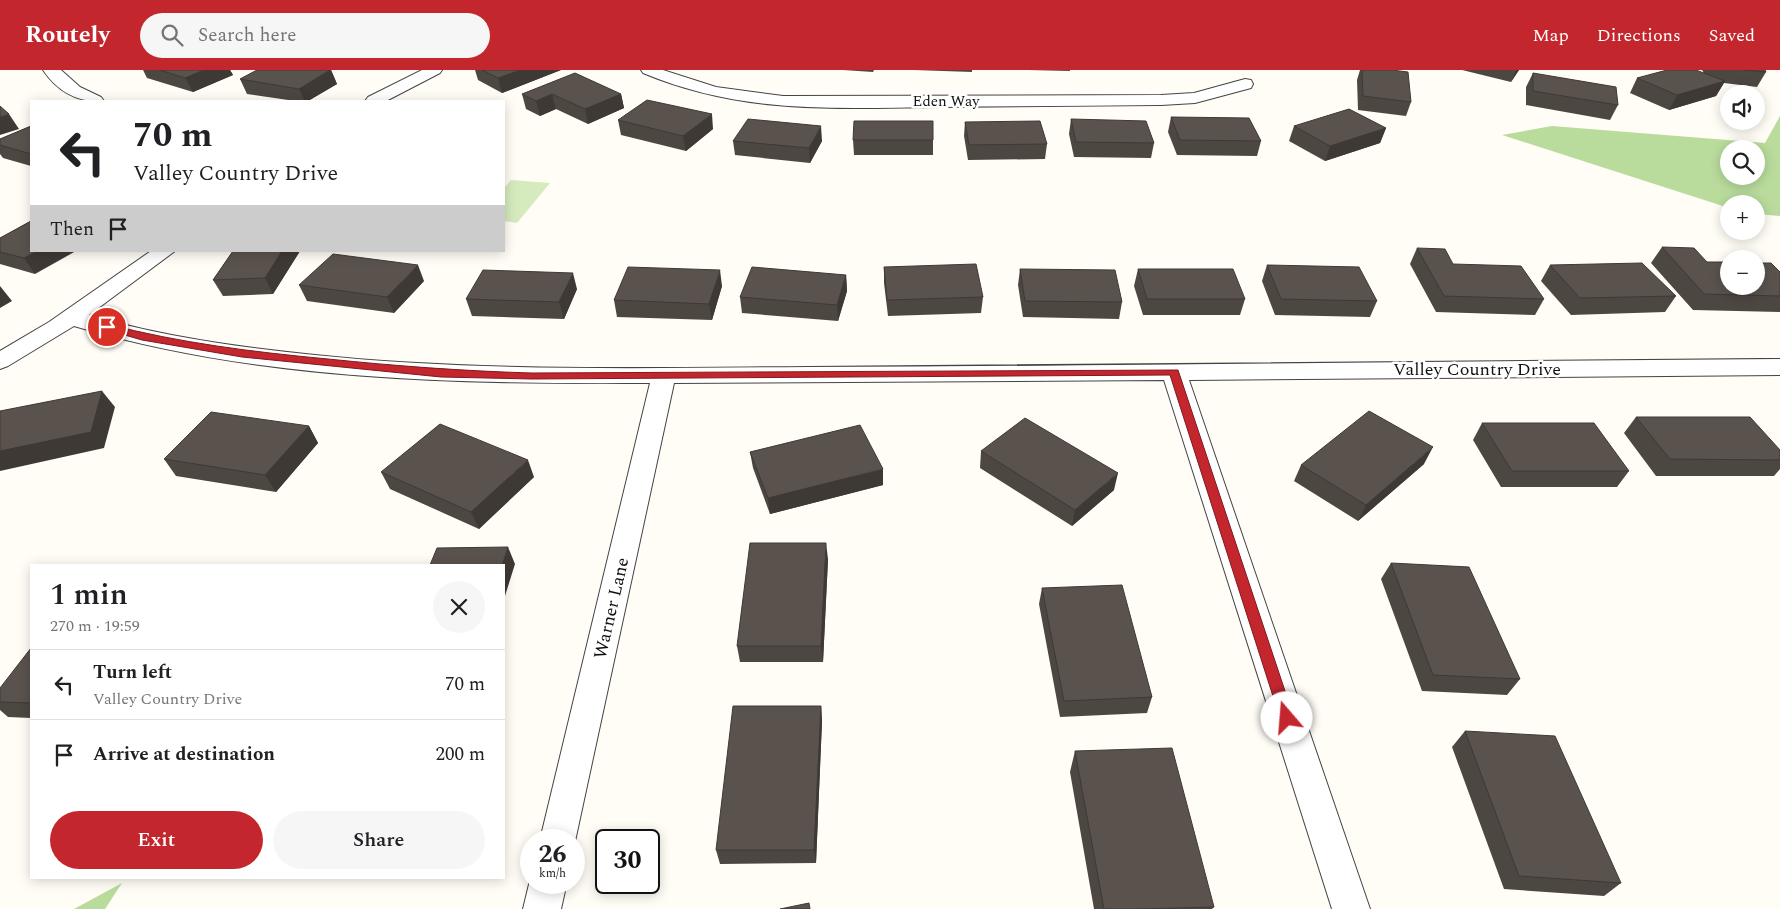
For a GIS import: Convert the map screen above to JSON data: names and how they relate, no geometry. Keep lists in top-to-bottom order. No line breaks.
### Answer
{"streets":{"street":["Eden Way","Valley Country Drive","Warner Lane"]},"crossings":[["Valley Country Drive","Warner Lane"]],"page":{"header":"Routely","search":"Search here","nav":["Map","Directions","Saved"],"map_buttons":["+","−"],"turn":["70 m","Valley Country Drive"],"then":"Then","heading":["1 min","270 m · 19:59"],"list":[{"name":"Turn left","note":"Valley Country Drive","value":"70 m"},{"name":"Arrive at destination","value":"200 m"}],"buttons":["Exit","Share"],"speed":"26 km/h","limit":"30"}}
